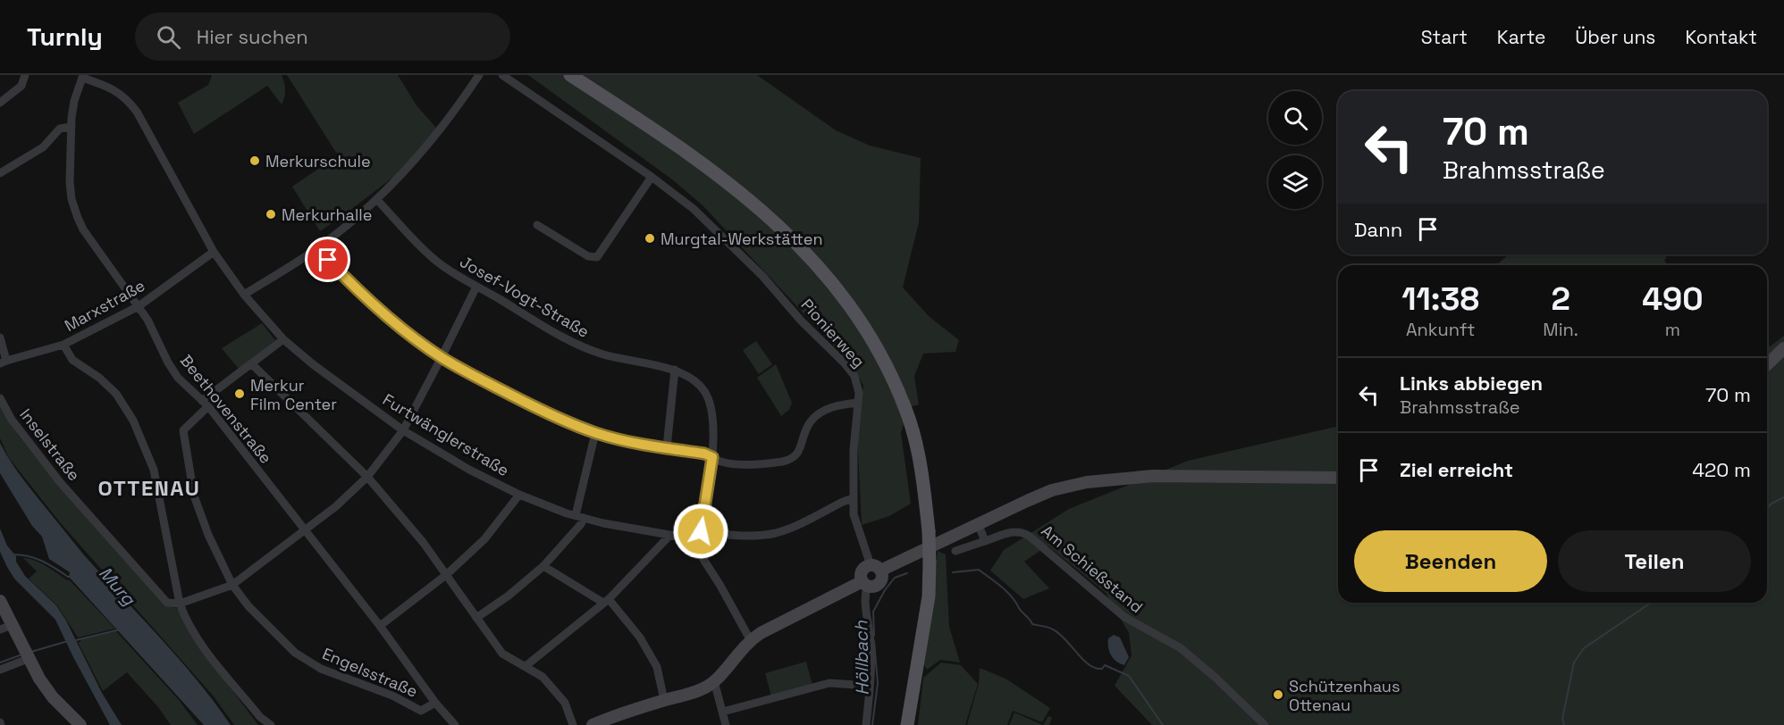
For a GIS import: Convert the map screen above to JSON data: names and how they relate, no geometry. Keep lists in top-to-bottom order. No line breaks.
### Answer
{"streets":{"street":["Josef-Vogt-Straße","Marxstraße","Pionierweg","Beethovenstraße","Furtwänglerstraße","Inselstraße","Am Schießstand","Engelsstraße"]},"crossings":[["Marxstraße","Beethovenstraße"],["Marxstraße","Furtwänglerstraße"],["Beethovenstraße","Furtwänglerstraße"],["Beethovenstraße","Engelsstraße"]],"districts":["OTTENAU"],"water":["Murg","Höllbach"],"places":["Merkurschule","Merkurhalle","Murgtal-Werkstätten","Merkur Film Center","Schützenhaus Ottenau"],"page":{"header":"Turnly","search":"Hier suchen","nav":["Start","Karte","Über uns","Kontakt"],"turn":["70 m","Brahmsstraße"],"then":"Dann","eta":["11:38","Ankunft","2","Min.","490","m"],"list":[{"name":"Links abbiegen","note":"Brahmsstraße","value":"70 m"},{"name":"Ziel erreicht","value":"420 m"}],"buttons":["Beenden","Teilen"]}}
